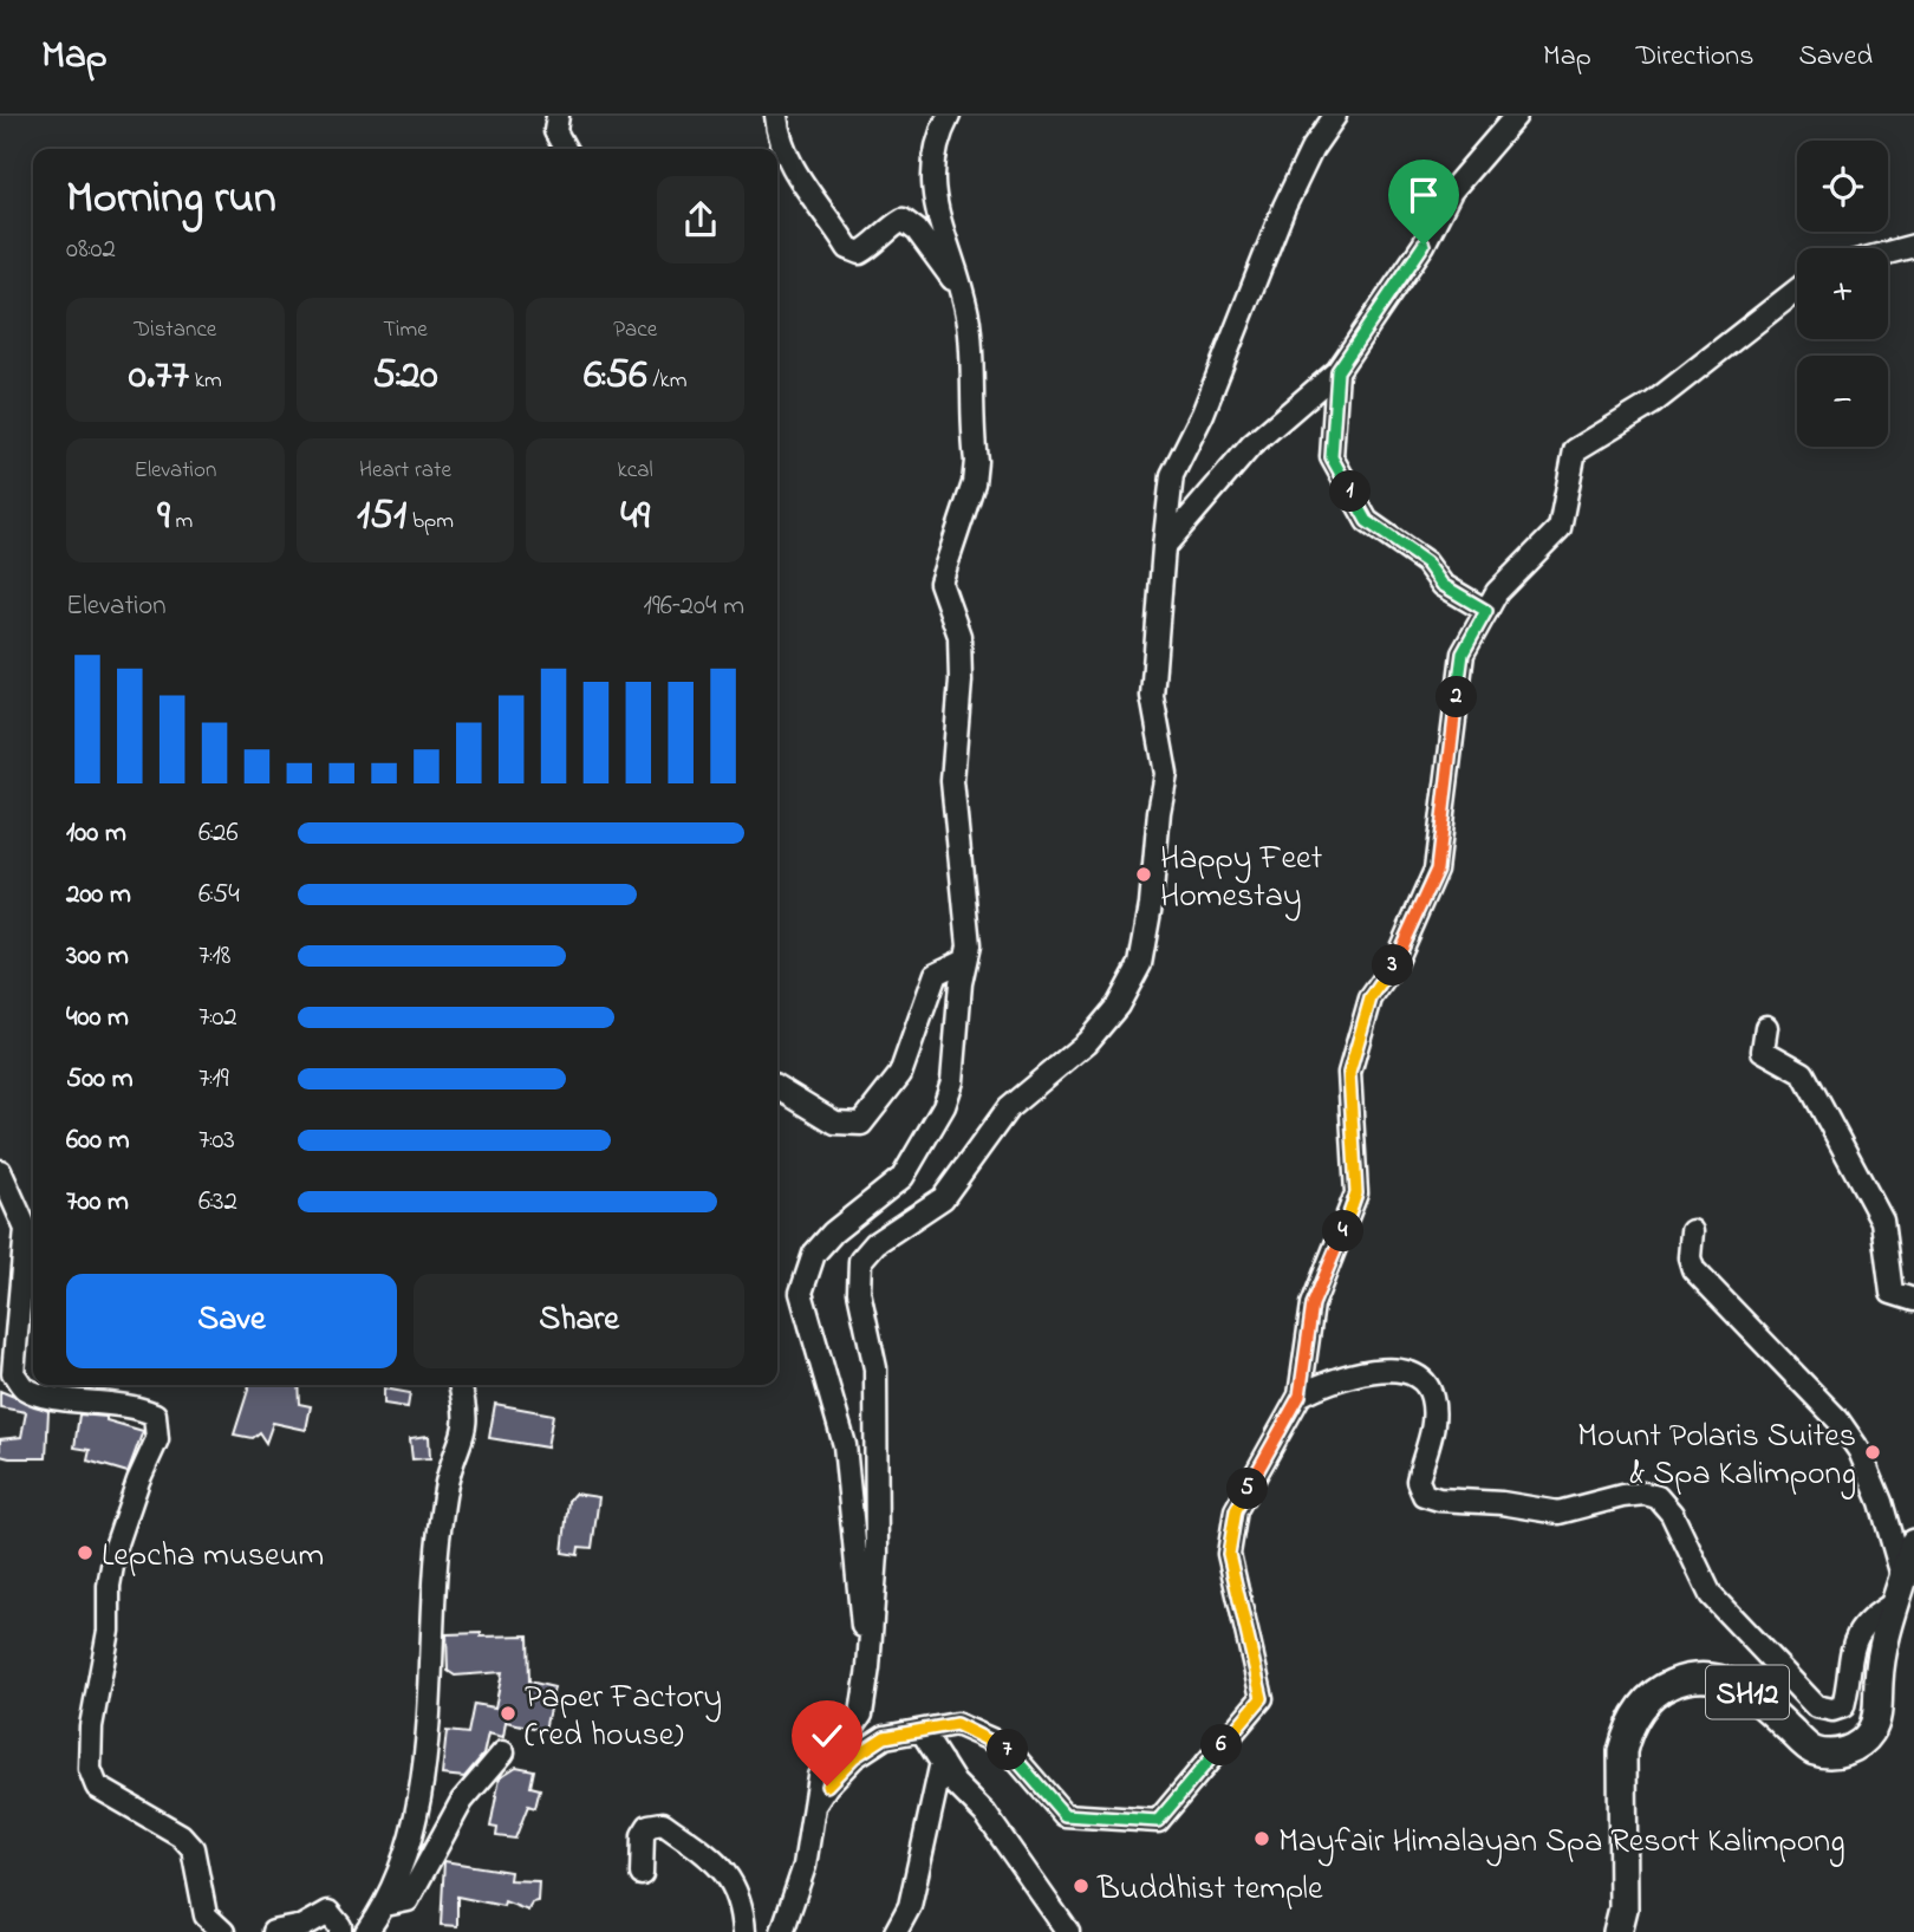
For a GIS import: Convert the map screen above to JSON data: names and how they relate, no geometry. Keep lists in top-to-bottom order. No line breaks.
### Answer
{"streets":{"main road":["SH12"]},"places":["Happy Feet Homestay","Mount Polaris Suites & Spa Kalimpong","Lepcha museum","Paper Factory (red house)","Mayfair Himalayan Spa Resort Kalimpong","Buddhist temple"],"page":{"header":"Map","nav":["Map","Directions","Saved"],"map_buttons":["+","−"],"heading":["Morning run","08:02"],"stats":[["Distance","0.77 km"],["Time","5:20"],["Pace","6:56 /km"],["Elevation","9 m"],["Heart rate","151 bpm"],["kcal","49"]],"pins":["1","2","3","4","5","6","7"],"chart":["Elevation","196–204 m"],"list":[{"name":"100 m","note":"6:26"},{"name":"200 m","note":"6:54"},{"name":"300 m","note":"7:18"},{"name":"400 m","note":"7:02"},{"name":"500 m","note":"7:19"},{"name":"600 m","note":"7:03"},{"name":"700 m","note":"6:32"}],"buttons":["Save","Share"]}}
